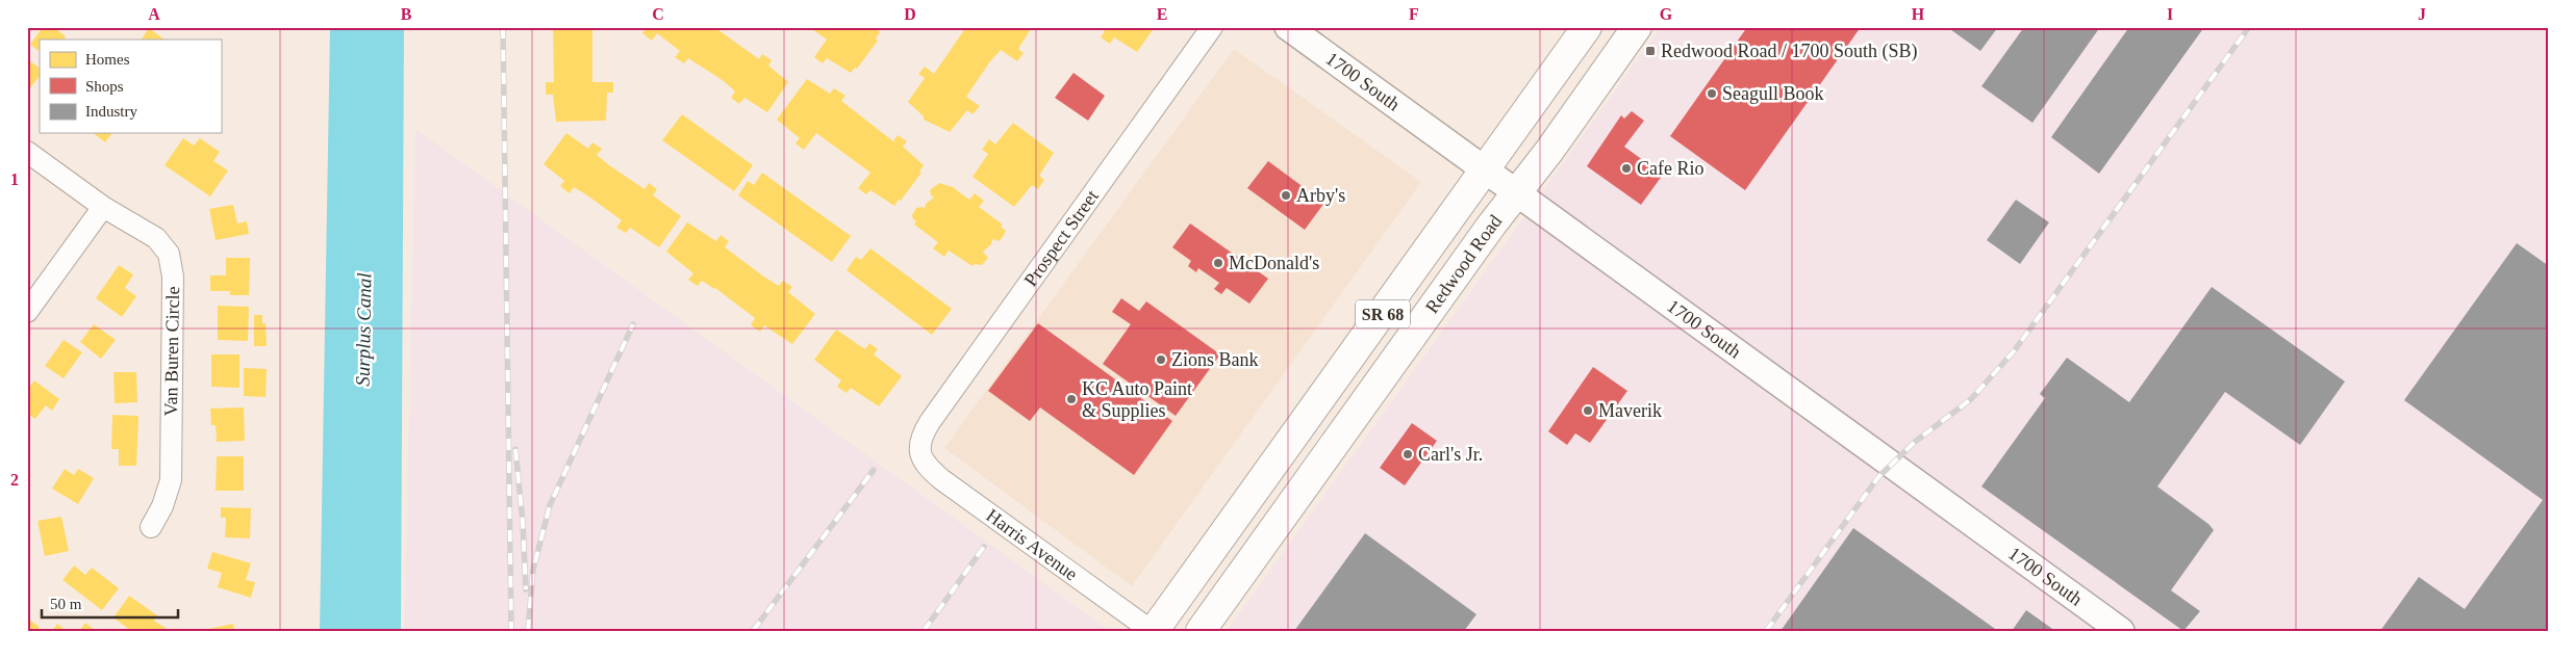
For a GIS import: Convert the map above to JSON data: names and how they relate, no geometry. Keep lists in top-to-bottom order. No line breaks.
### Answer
{"streets":{"main road":["Redwood Road","SR 68"],"street":["1700 South","Prospect Street","Van Buren Circle","Harris Avenue"]},"crossings":[["1700 South","Redwood Road"],["Prospect Street","Harris Avenue"],["Redwood Road","Harris Avenue"]],"water":["Surplus Canal"],"places":{"transit":["Redwood Road / 1700 South (SB)"],"other":["Seagull Book","Cafe Rio","Arby's","McDonald's","Zions Bank","KC Auto Paint & Supplies","Maverik","Carl's Jr."]},"legend":["Homes","Shops","Industry"],"scale_bar":"50 m","grid":{"columns":["A","B","C","D","E","F","G","H","I","J"],"rows":["1","2"]}}
